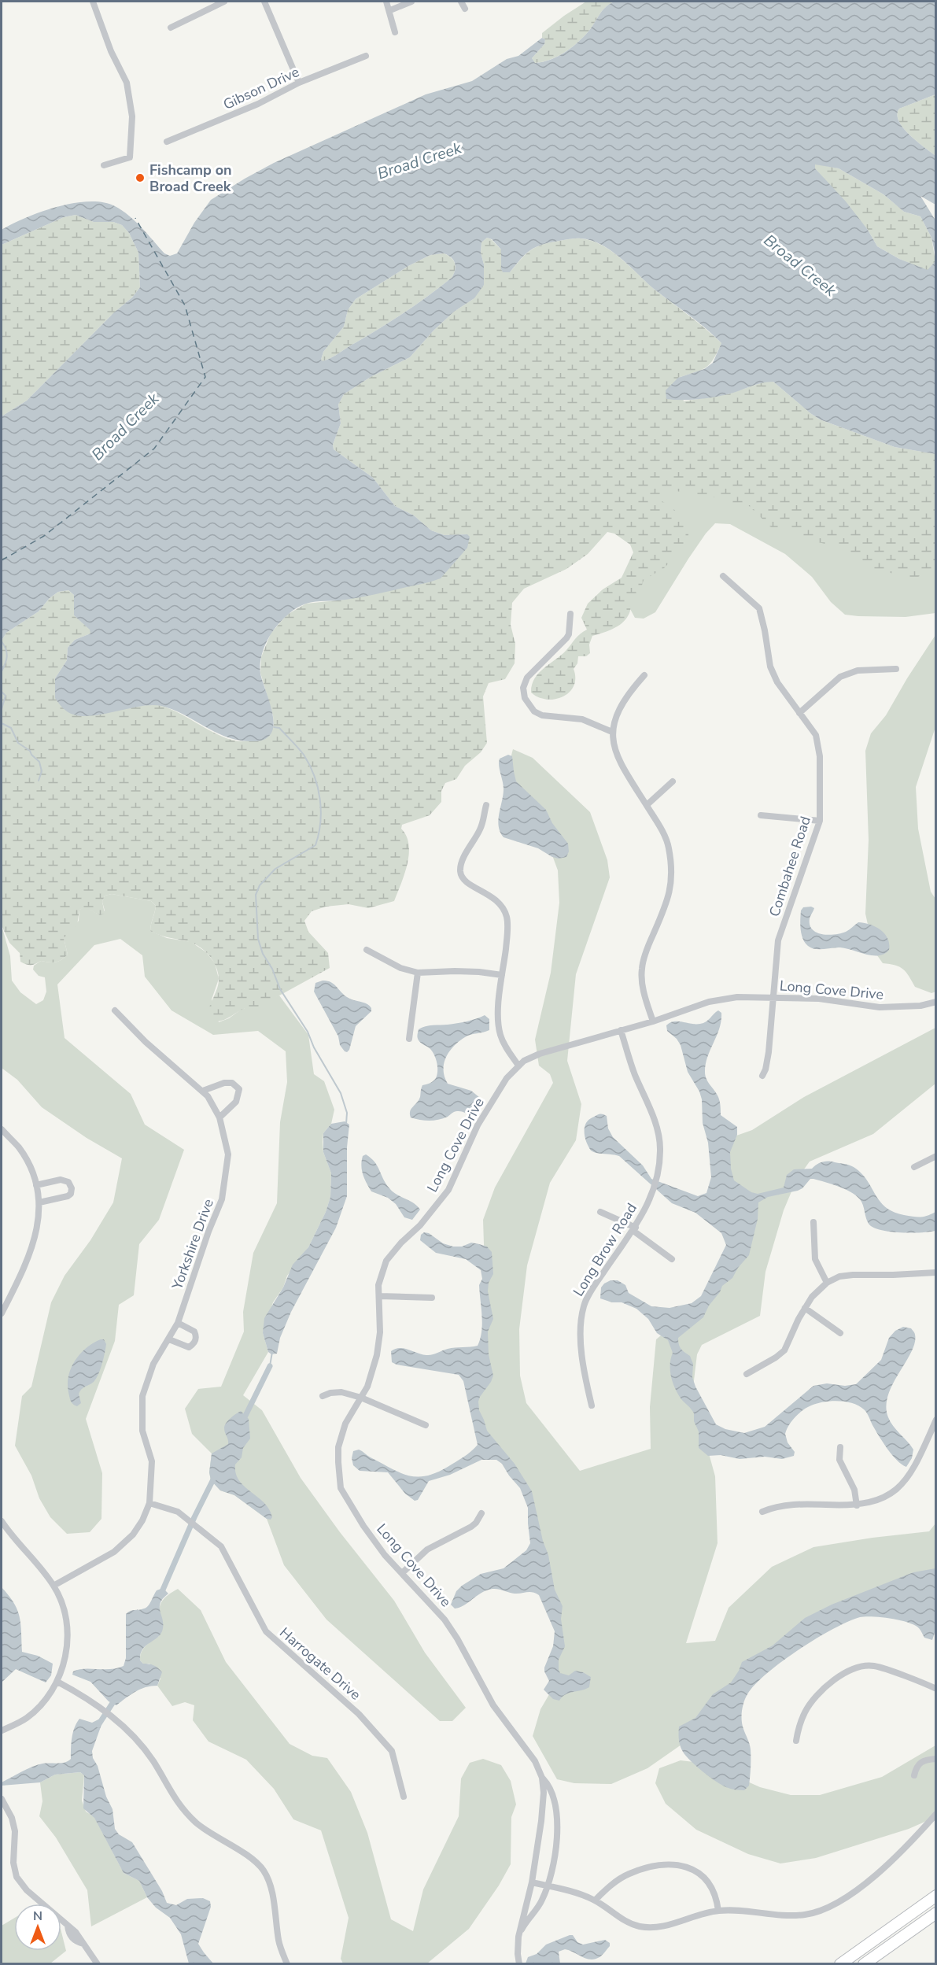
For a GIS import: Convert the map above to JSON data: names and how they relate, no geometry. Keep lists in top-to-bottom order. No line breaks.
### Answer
{"streets":{"street":["Gibson Drive","Combahee Road","Long Cove Drive","Yorkshire Drive","Long Brow Road","Harrogate Drive"]},"crossings":[["Combahee Road","Long Cove Drive"],["Long Cove Drive","Long Brow Road"],["Yorkshire Drive","Harrogate Drive"]],"water":["Broad Creek"],"places":["Fishcamp on Broad Creek"],"north":"top"}
